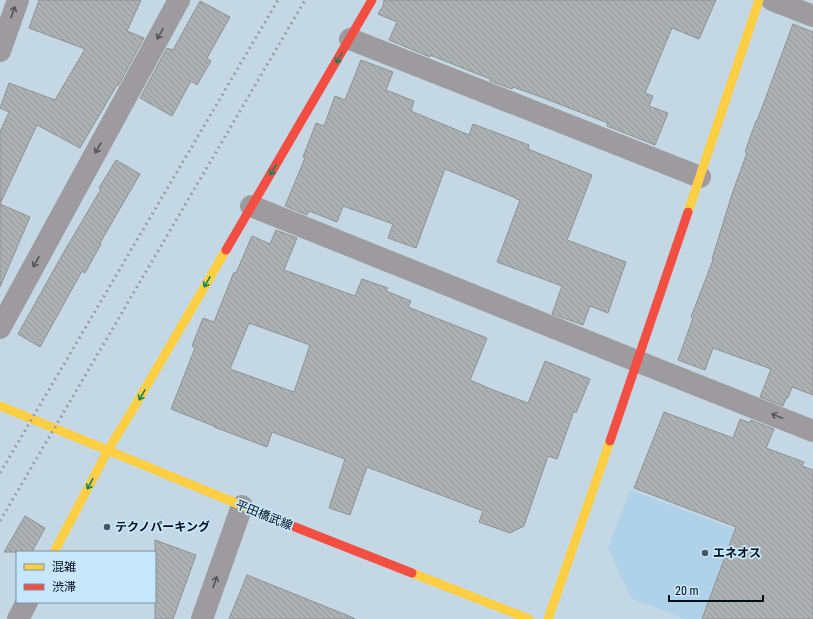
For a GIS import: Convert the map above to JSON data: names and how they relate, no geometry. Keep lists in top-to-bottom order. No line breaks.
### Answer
{"streets":{"street":["平田橋武線"]},"places":["テクノパーキング","エネオス"],"legend":["混雑","渋滞"],"scale_bar":"20 m"}
